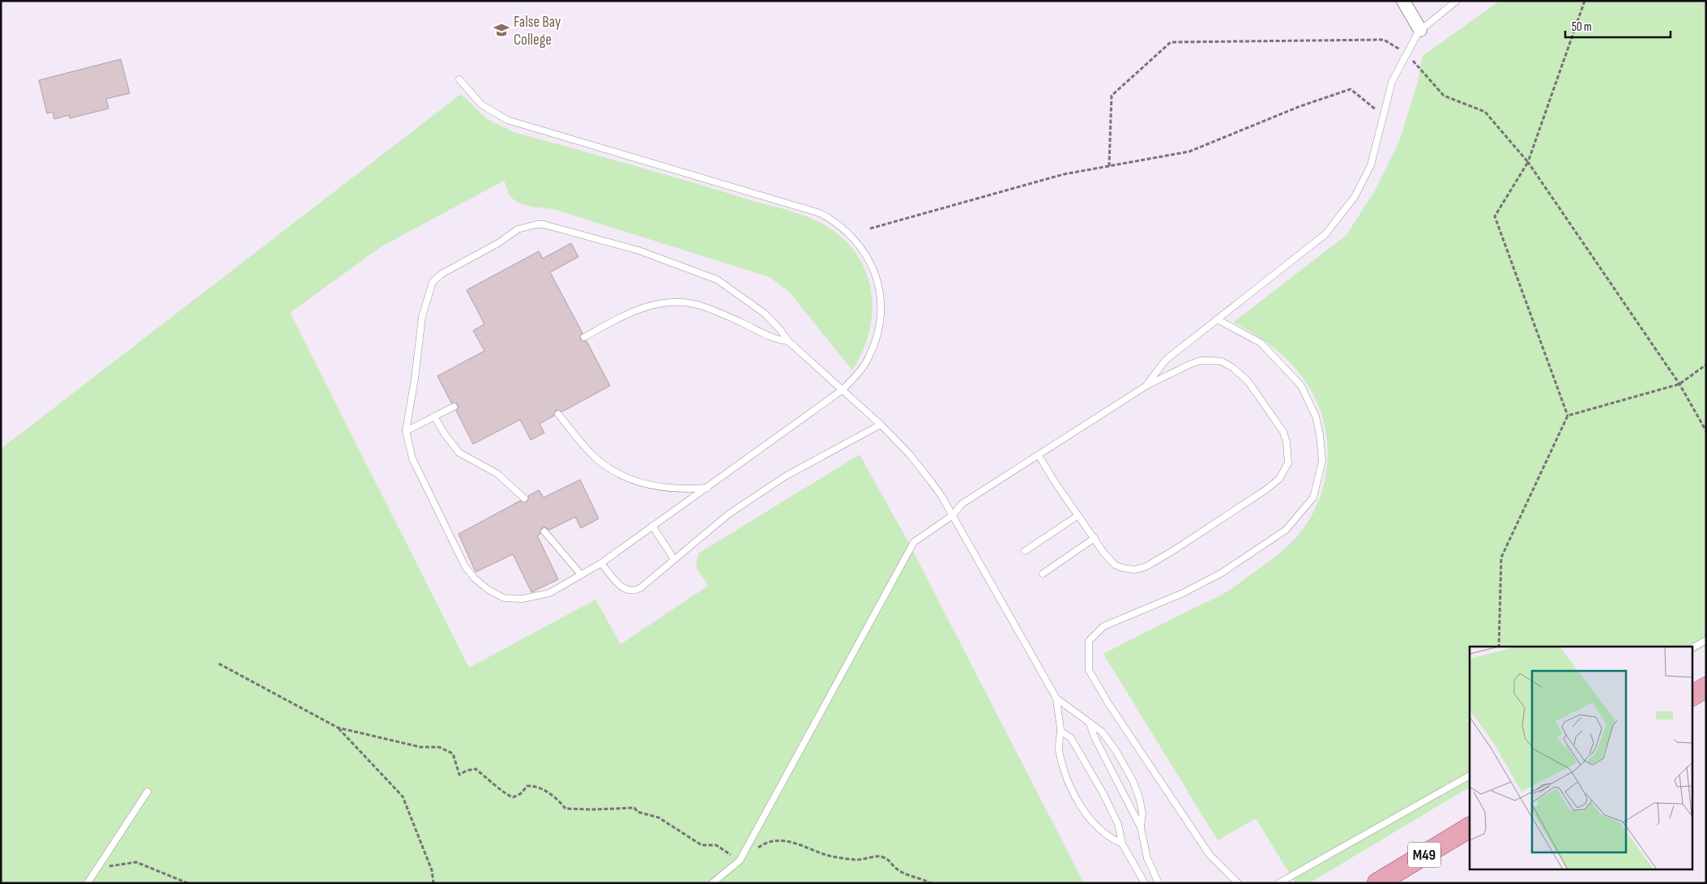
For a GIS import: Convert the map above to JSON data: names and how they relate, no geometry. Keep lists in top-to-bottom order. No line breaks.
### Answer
{"streets":{"main road":["M49"]},"places":{"school or university":["False Bay College"]},"scale_bar":"50 m"}
